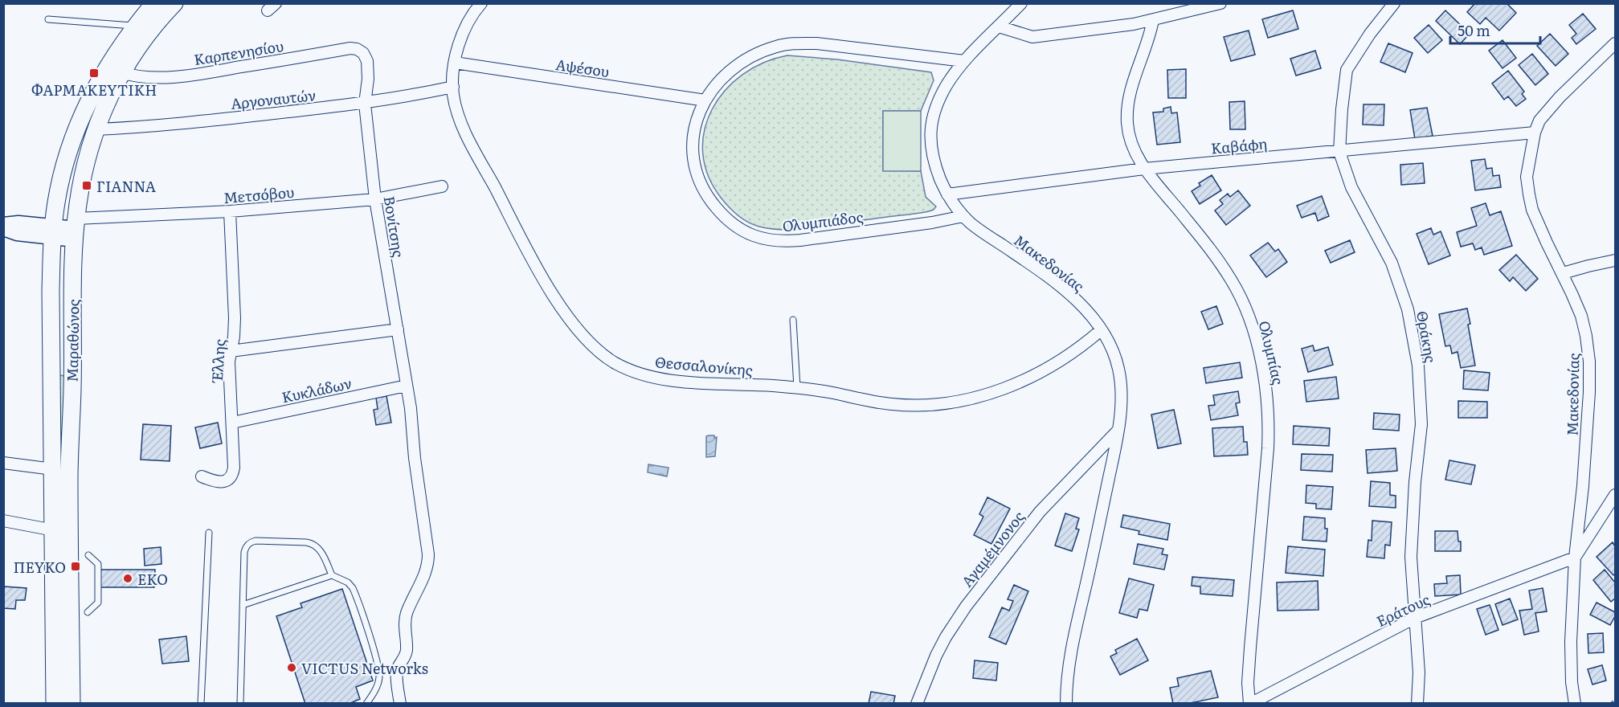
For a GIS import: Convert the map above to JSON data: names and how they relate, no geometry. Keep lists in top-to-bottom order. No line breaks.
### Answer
{"streets":{"main road":["Μαραθώνος"],"street":["Καρπενησίου","Αψέσου","Αργοναυτών","Καβάφη","Μετσόβου","Ολυμπιάδος","Βονίτσης","Μακεδονίας","Θράκης","Ολυμπίας","Έλλης","Θεσσαλονίκης","Κυκλάδων","Αγαμέμνονος","Εράτους"]},"crossings":[["Καρπενησίου","Βονίτσης"],["Καρπενησίου","Μαραθώνος"],["Αψέσου","Ολυμπιάδος"],["Αψέσου","Θεσσαλονίκης"],["Αργοναυτών","Βονίτσης"],["Αργοναυτών","Μαραθώνος"],["Αργοναυτών","Θεσσαλονίκης"],["Καβάφη","Μακεδονίας"],["Καβάφη","Θράκης"],["Καβάφη","Ολυμπίας"],["Μετσόβου","Βονίτσης"],["Μετσόβου","Μαραθώνος"],["Μετσόβου","Έλλης"],["Ολυμπιάδος","Μακεδονίας"],["Βονίτσης","Κυκλάδων"],["Μακεδονίας","Θεσσαλονίκης"],["Μακεδονίας","Αγαμέμνονος"],["Μακεδονίας","Εράτους"],["Θράκης","Εράτους"],["Ολυμπίας","Εράτους"],["Έλλης","Κυκλάδων"]],"places":{"transit":["ΦΑΡΜΑΚΕΥΤΙΚΗ","ΓΙΑΝΝΑ","ΠΕΥΚΟ"],"other":["EKO","VICTUS Networks"]},"scale_bar":"50 m"}
